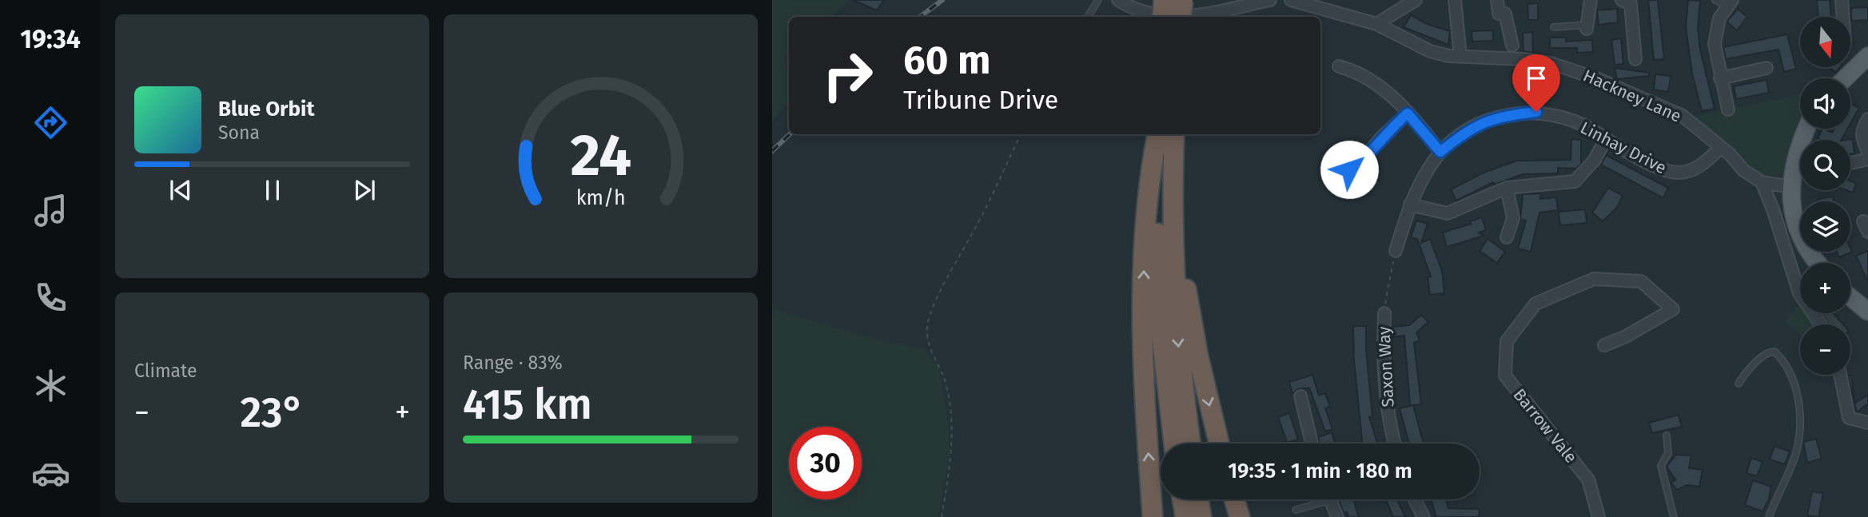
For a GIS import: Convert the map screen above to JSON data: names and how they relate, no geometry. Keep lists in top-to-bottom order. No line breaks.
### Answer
{"streets":{"street":["Hackney Lane","Linhay Drive","Saxon Way","Barrow Vale"]},"crossings":[["Hackney Lane","Linhay Drive"]],"north":"bottom","page":{"tabs":"19:34","map_buttons":["+","−"],"turn":["60 m","Tribune Drive"],"song":["Blue Orbit","Sona"],"tile":["Climate",["Range · 83%","415 km"]],"heat":["−","23°","+"],"limit":"30","trip":"19:35 · 1 min · 180 m","gauge":["24","km/h"]}}
